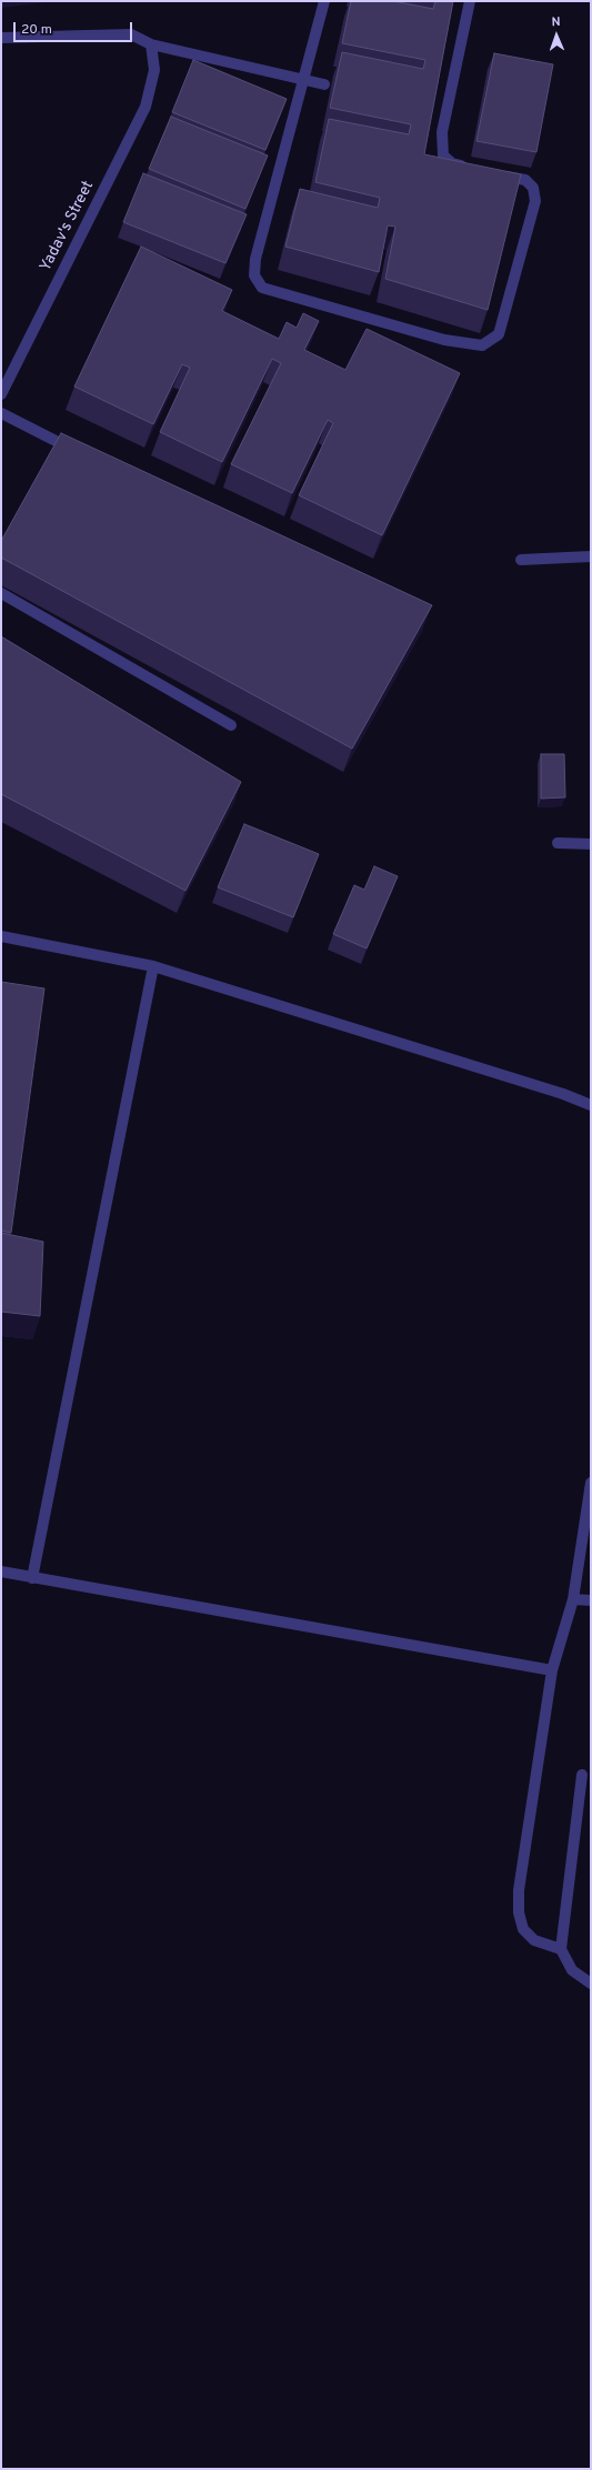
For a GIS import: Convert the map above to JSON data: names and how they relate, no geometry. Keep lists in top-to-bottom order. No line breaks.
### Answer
{"streets":{"street":["Yadav's Street"]},"scale_bar":"20 m","north":"top"}
